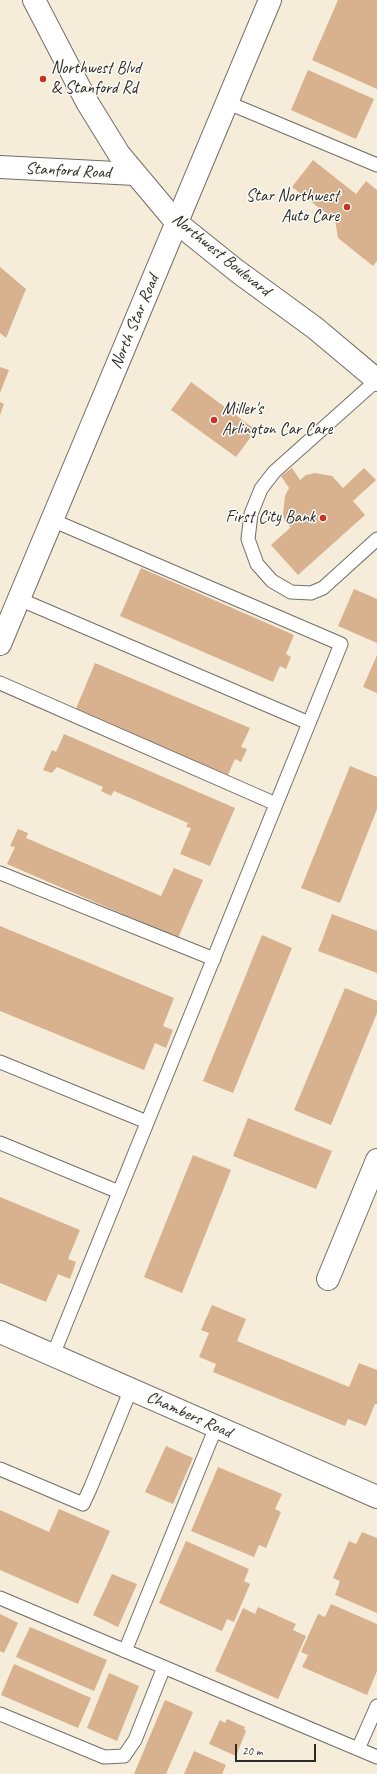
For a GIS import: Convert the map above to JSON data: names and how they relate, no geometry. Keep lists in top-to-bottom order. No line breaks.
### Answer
{"streets":{"street":["Stanford Road","Northwest Boulevard","North Star Road","Chambers Road"]},"crossings":[["Stanford Road","Northwest Boulevard"],["Northwest Boulevard","North Star Road"]],"places":["Northwest Blvd & Stanford Rd","Star Northwest Auto Care","Miller's Arlington Car Care","First City Bank"],"scale_bar":"20 m"}
